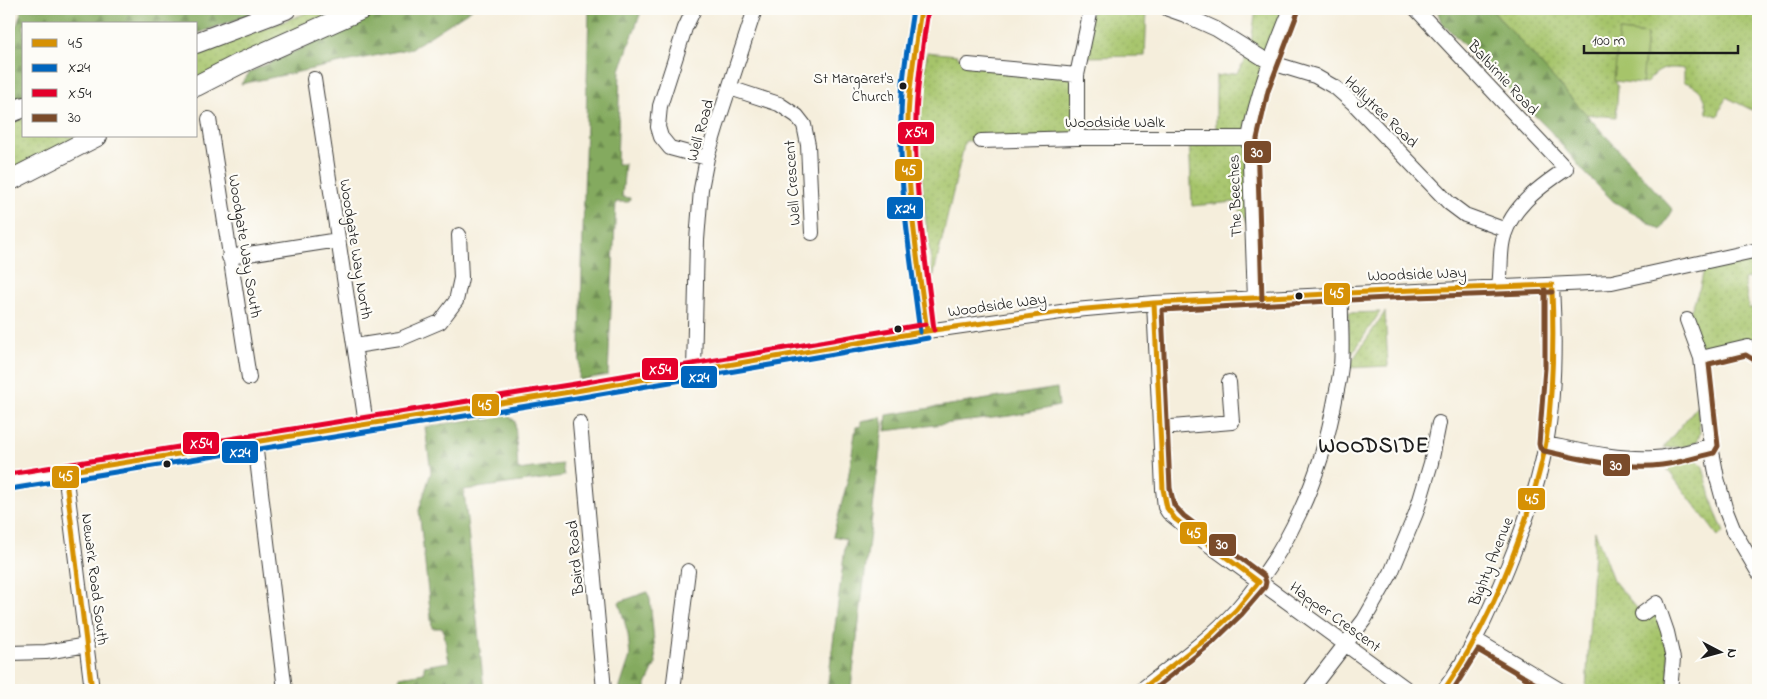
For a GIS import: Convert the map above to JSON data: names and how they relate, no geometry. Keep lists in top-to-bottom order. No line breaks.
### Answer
{"streets":{"street":["Balbirnie Road","Hollytree Road","Woodside Walk","Well Road","Well Crescent","The Beeches","Woodgate Way South","Woodgate Way North","Woodside Way","Baird Road","Bighty Avenue","Newark Road South","Happer Crescent"]},"crossings":[["Balbirnie Road","Hollytree Road"],["Hollytree Road","The Beeches"],["Woodside Walk","The Beeches"],["Well Road","Well Crescent"],["Well Road","Woodside Way"],["The Beeches","Woodside Way"],["Woodgate Way North","Woodside Way"],["Woodside Way","Bighty Avenue"],["Woodside Way","Newark Road South"],["Woodside Way","Happer Crescent"]],"districts":["WOODSIDE"],"places":["St Margaret's Church"],"lines":["transit line 45","transit line X24","transit line X54","transit line 30"],"legend":["45","X24","X54","30"],"scale_bar":"100 m","north":"right"}
